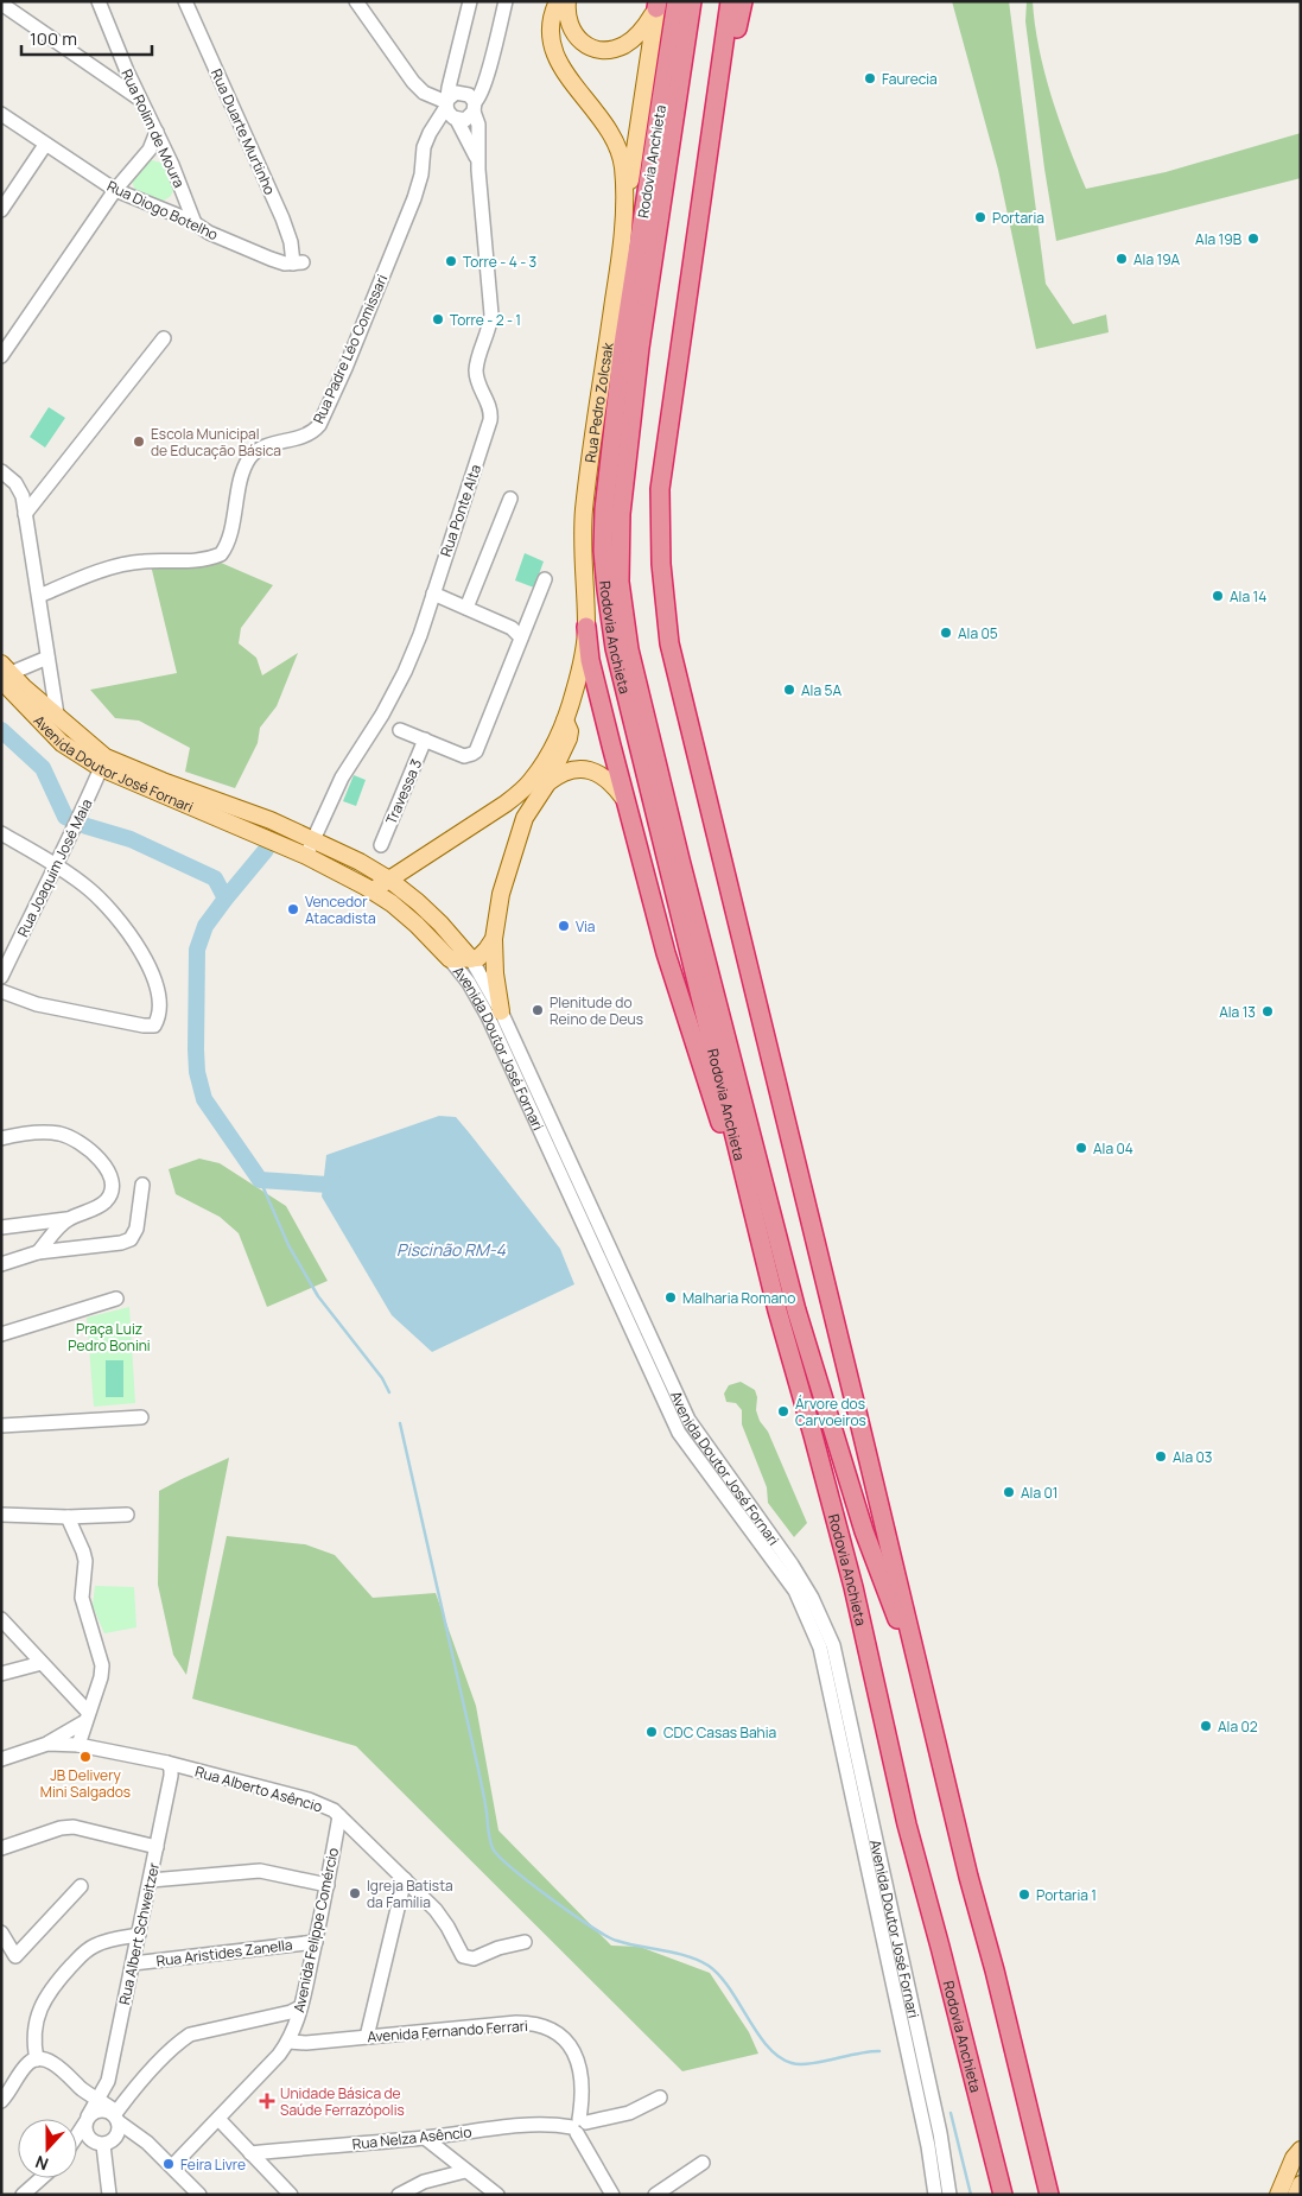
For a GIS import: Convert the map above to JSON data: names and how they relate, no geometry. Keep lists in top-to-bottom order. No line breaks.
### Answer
{"streets":{"highway":["Rodovia Anchieta"],"main road":["Rua Pedro Zolcsak","Avenida Doutor José Fornari"],"street":["Rua Rolim de Moura","Rua Duarte Murtinho","Rua Diogo Botelho","Rua Padre Léo Comissari","Rua Ponte Alta","Travessa 3","Rua Joaquim José Maia","Rua Alberto Asêncio","Avenida Felippe Comércio","Rua Albert Schweitzer","Rua Aristides Zanella","Avenida Fernando Ferrari","Rua Nelza Asêncio"]},"crossings":[["Rua Rolim de Moura","Rua Diogo Botelho"],["Rua Duarte Murtinho","Rua Diogo Botelho"],["Rua Pedro Zolcsak","Avenida Doutor José Fornari"],["Rua Ponte Alta","Avenida Doutor José Fornari"],["Avenida Doutor José Fornari","Rua Joaquim José Maia"],["Rua Alberto Asêncio","Avenida Felippe Comércio"],["Rua Alberto Asêncio","Rua Albert Schweitzer"],["Avenida Felippe Comércio","Rua Aristides Zanella"],["Avenida Felippe Comércio","Avenida Fernando Ferrari"],["Rua Albert Schweitzer","Rua Aristides Zanella"],["Avenida Fernando Ferrari","Rua Nelza Asêncio"]],"water":["Piscinão RM-4"],"parks":["Praça Luiz Pedro Bonini"],"places":{"other":["Faurecia","Portaria","Ala 19B","Ala 19A","Torre - 4 - 3","Torre - 2 - 1","Escola Municipal de Educação Básica","Ala 14","Ala 05","Ala 5A","Vencedor Atacadista","Via","Plenitude do Reino de Deus","Ala 13","Ala 04","Malharia Romano","Árvore dos Carvoeiros","Ala 03","Ala 01","Ala 02","CDC Casas Bahia","JB Delivery Mini Salgados","Igreja Batista da Família","Portaria 1","Feira Livre"],"health":["Unidade Básica de Saúde Ferrazópolis"]},"scale_bar":"100 m","north":"bottom"}
